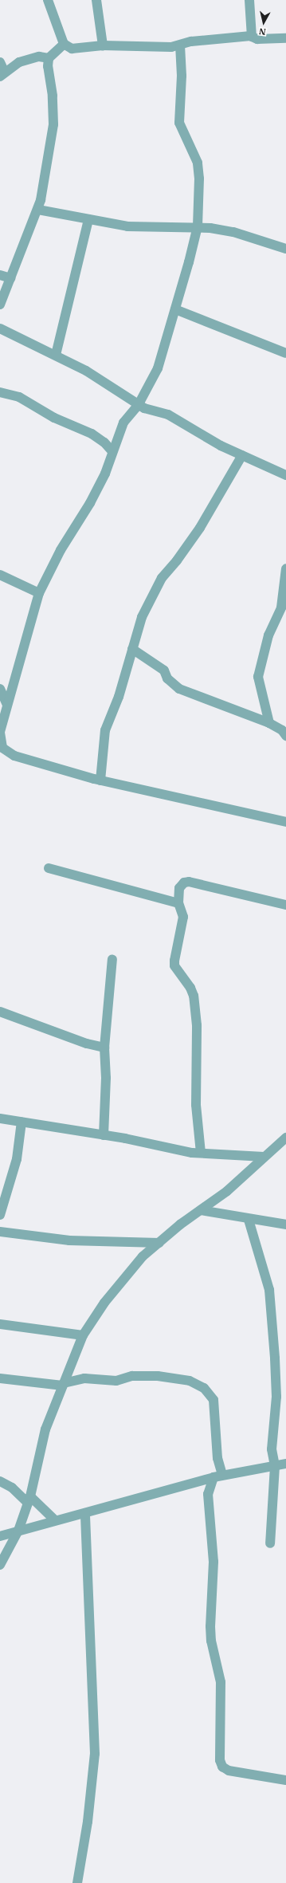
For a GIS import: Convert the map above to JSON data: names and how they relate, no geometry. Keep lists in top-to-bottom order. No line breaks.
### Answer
{"north":"bottom"}
